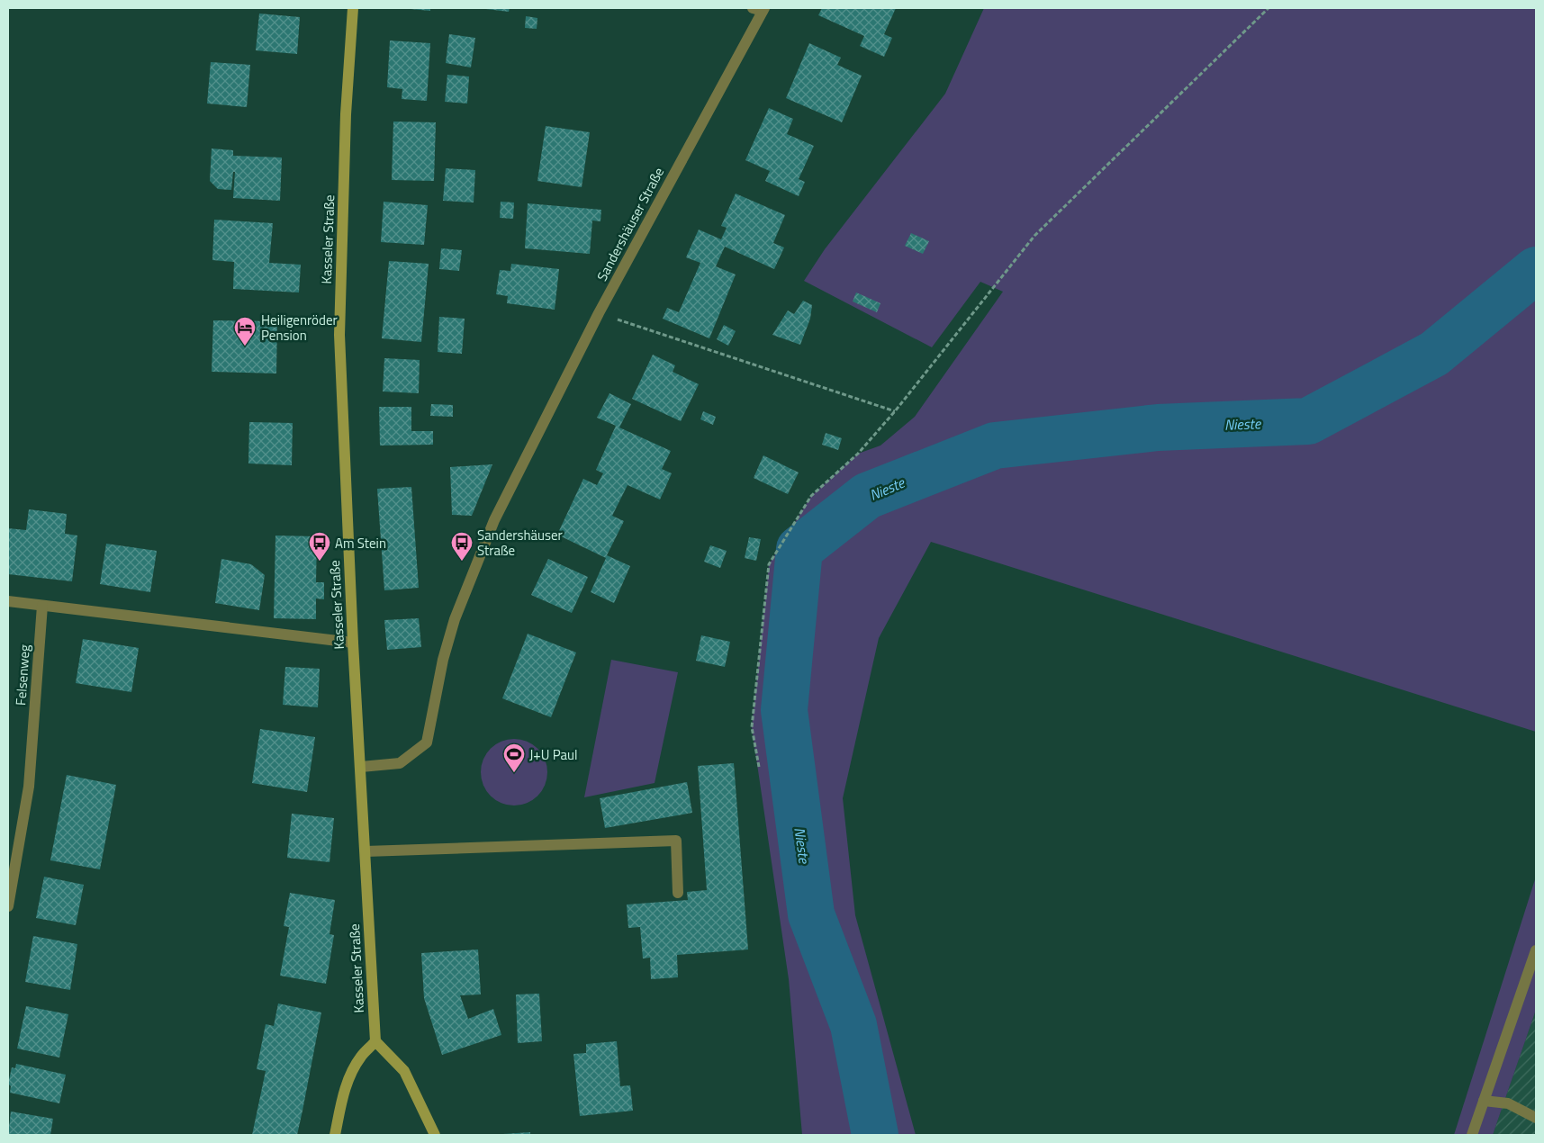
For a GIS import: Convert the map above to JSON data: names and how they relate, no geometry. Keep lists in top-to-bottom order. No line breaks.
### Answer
{"streets":{"main road":["Kasseler Straße"],"street":["Sandershäuser Straße","Felsenweg"]},"crossings":[["Sandershäuser Straße","Kasseler Straße"]],"water":["Nieste"],"places":{"hotel":["Heiligenröder Pension"],"bus stop":["Am Stein","Sandershäuser Straße"],"sports":["J+U Paul"]}}
